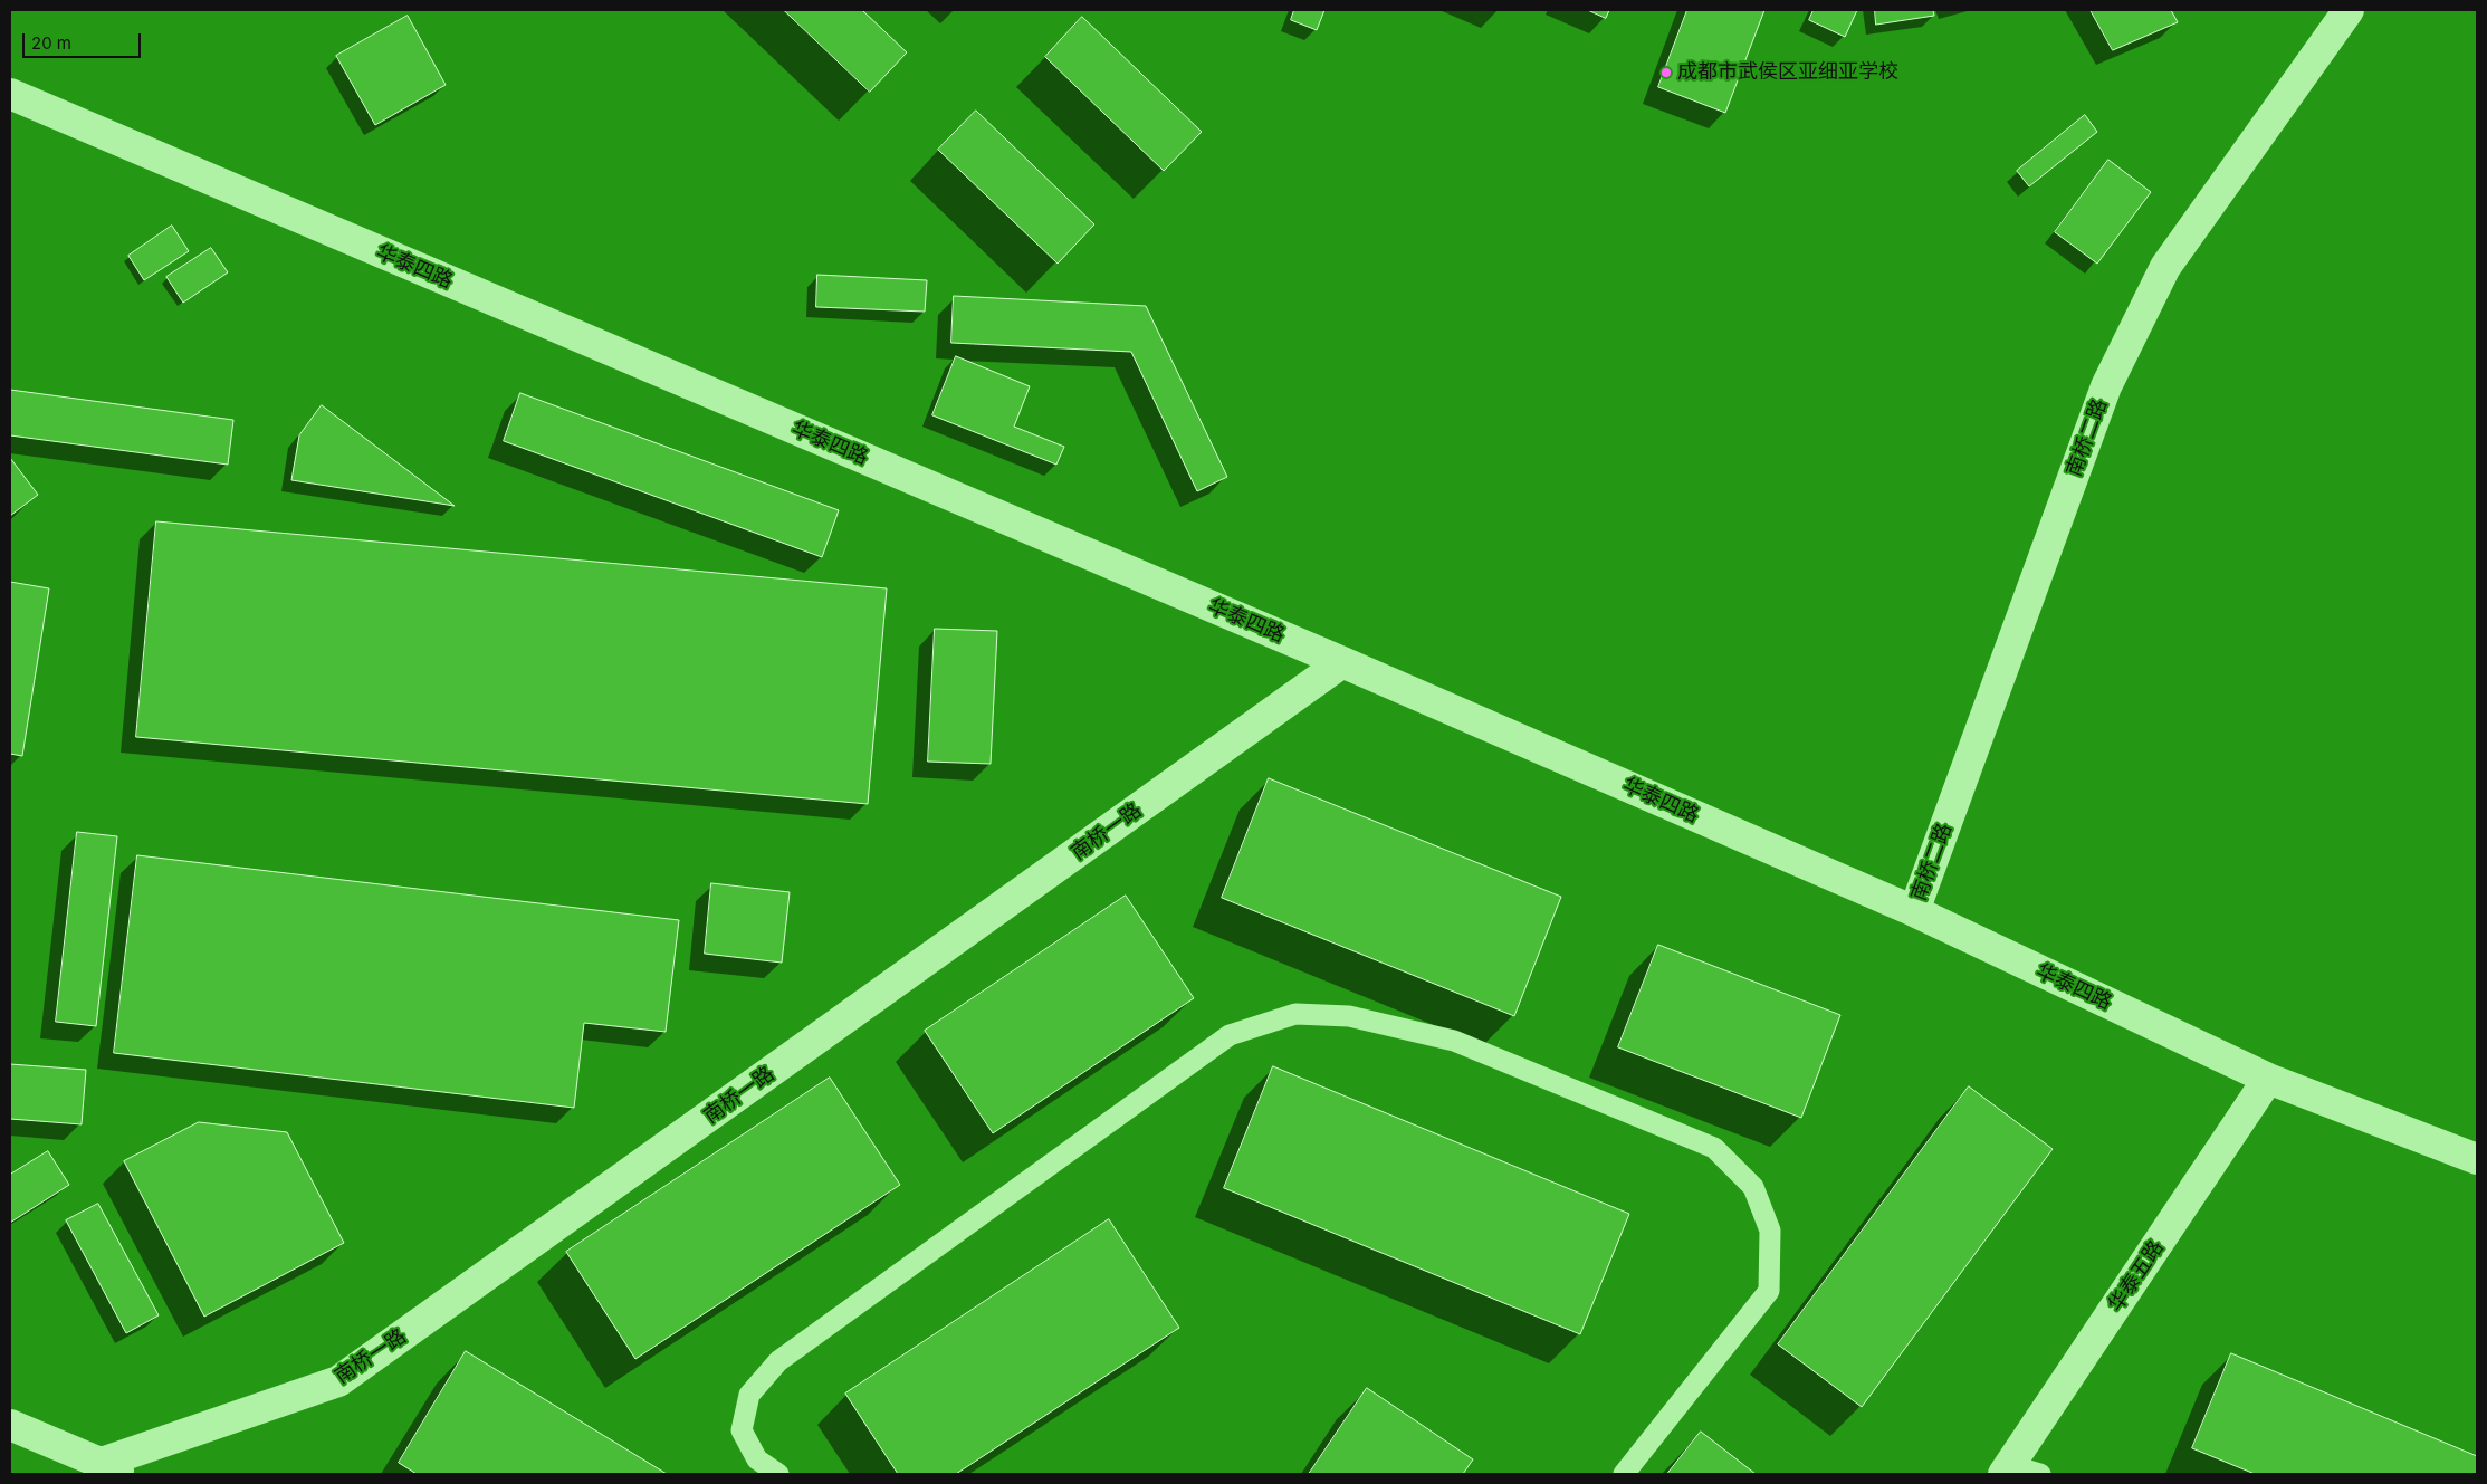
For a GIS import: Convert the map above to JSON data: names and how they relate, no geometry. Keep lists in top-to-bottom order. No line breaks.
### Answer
{"streets":{"street":["华泰四路","南桥二路","南桥一路","华泰五路"]},"crossings":[["华泰四路","南桥二路"],["华泰四路","南桥一路"],["华泰四路","华泰五路"]],"places":["成都市武侯区亚细亚学校"],"scale_bar":"20 m"}
